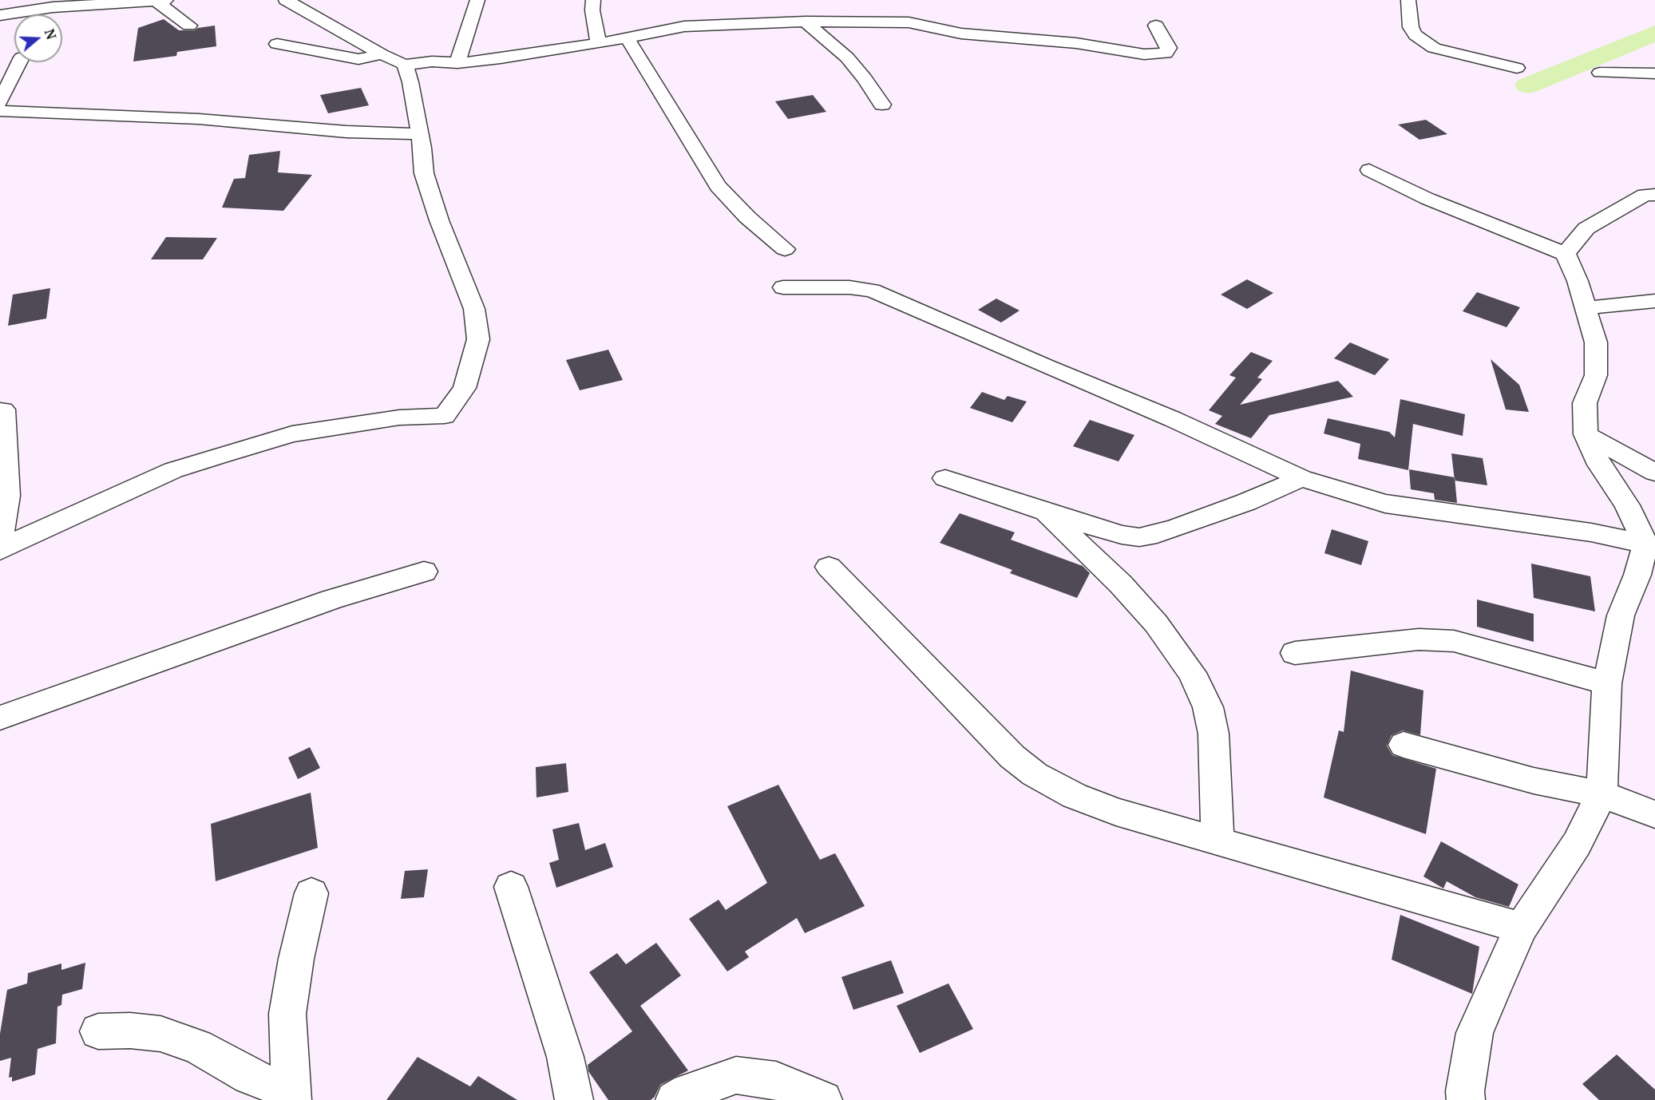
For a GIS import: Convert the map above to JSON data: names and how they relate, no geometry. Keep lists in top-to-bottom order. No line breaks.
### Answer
{"north":"right"}
